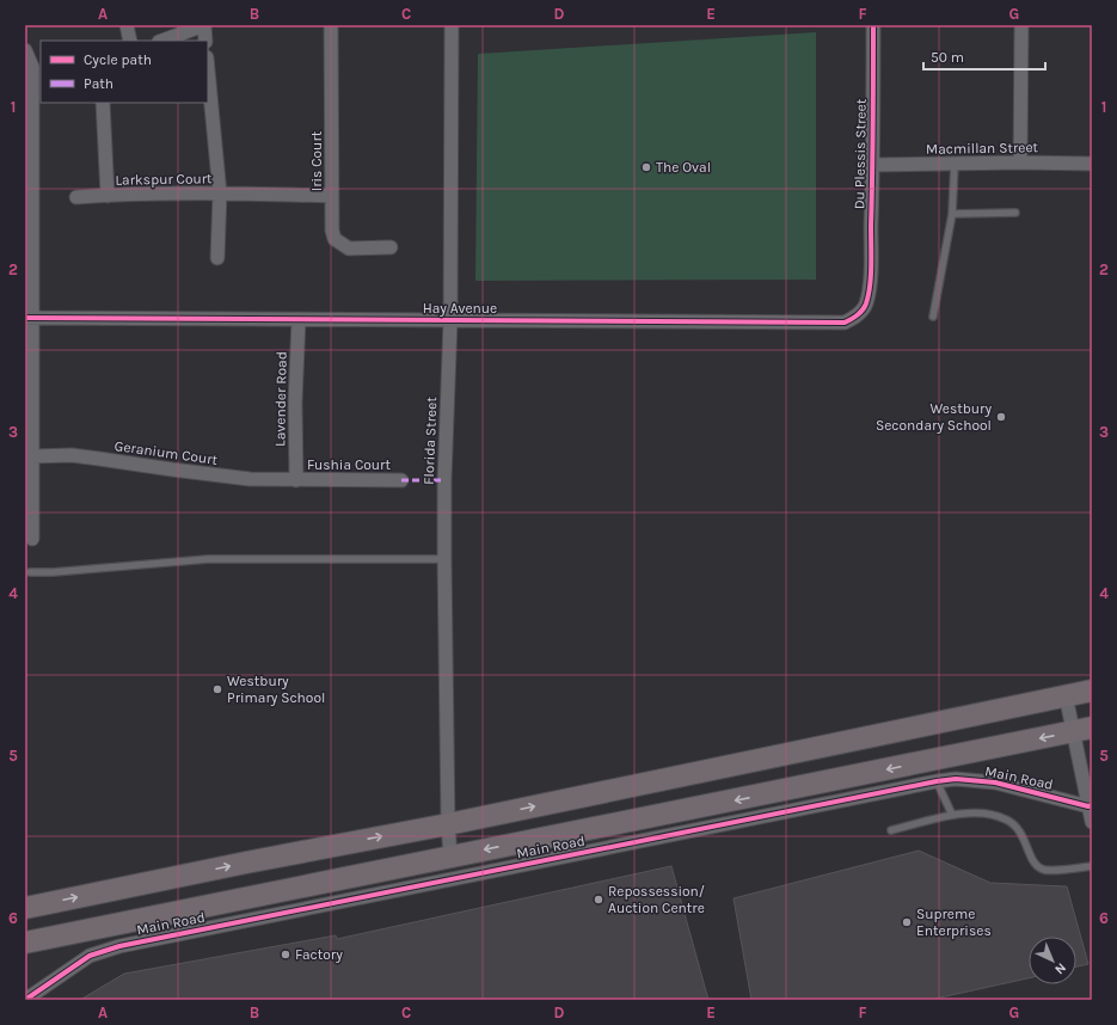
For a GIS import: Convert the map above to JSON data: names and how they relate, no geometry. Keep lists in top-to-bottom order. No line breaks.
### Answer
{"streets":{"main road":["Main Road"],"street":["Macmillan Street","Du Plessis Street","Iris Court","Larkspur Court","Hay Avenue","Lavender Road","Florida Street","Geranium Court","Fushia Court"]},"crossings":[["Macmillan Street","Du Plessis Street"],["Du Plessis Street","Hay Avenue"],["Iris Court","Larkspur Court"],["Hay Avenue","Lavender Road"],["Hay Avenue","Florida Street"],["Lavender Road","Geranium Court"],["Lavender Road","Fushia Court"],["Florida Street","Main Road"],["Geranium Court","Fushia Court"]],"places":["The Oval","Westbury Secondary School","Westbury Primary School","Repossession/ Auction Centre","Supreme Enterprises","Factory"],"legend":["Cycle path","Path"],"scale_bar":"50 m","north":"bottom right","grid":{"columns":["A","B","C","D","E","F","G"],"rows":["1","2","3","4","5","6"]}}
